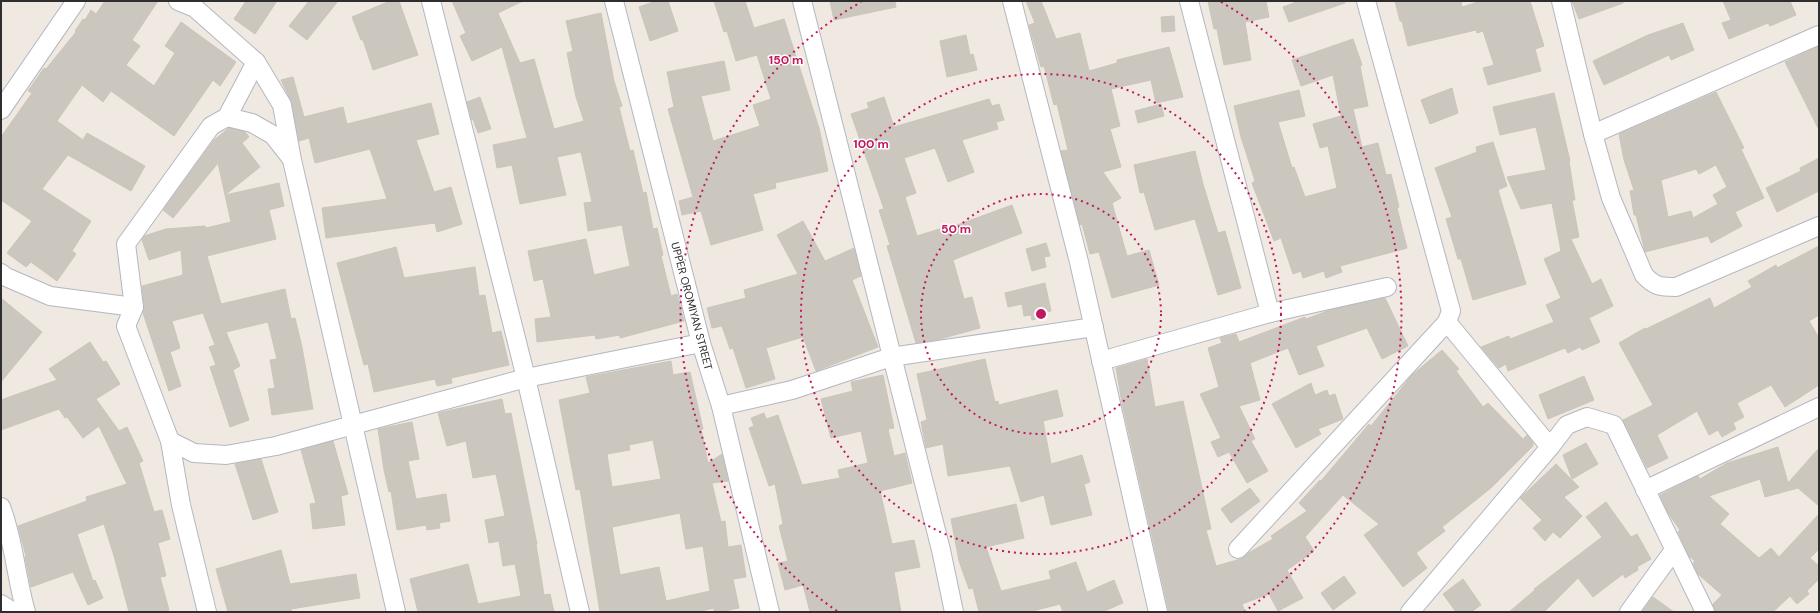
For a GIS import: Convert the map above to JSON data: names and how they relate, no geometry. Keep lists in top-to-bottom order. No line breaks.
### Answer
{"streets":{"street":["UPPER OROMIYAN STREET"]},"rings":["150 m","100 m","50 m"]}
